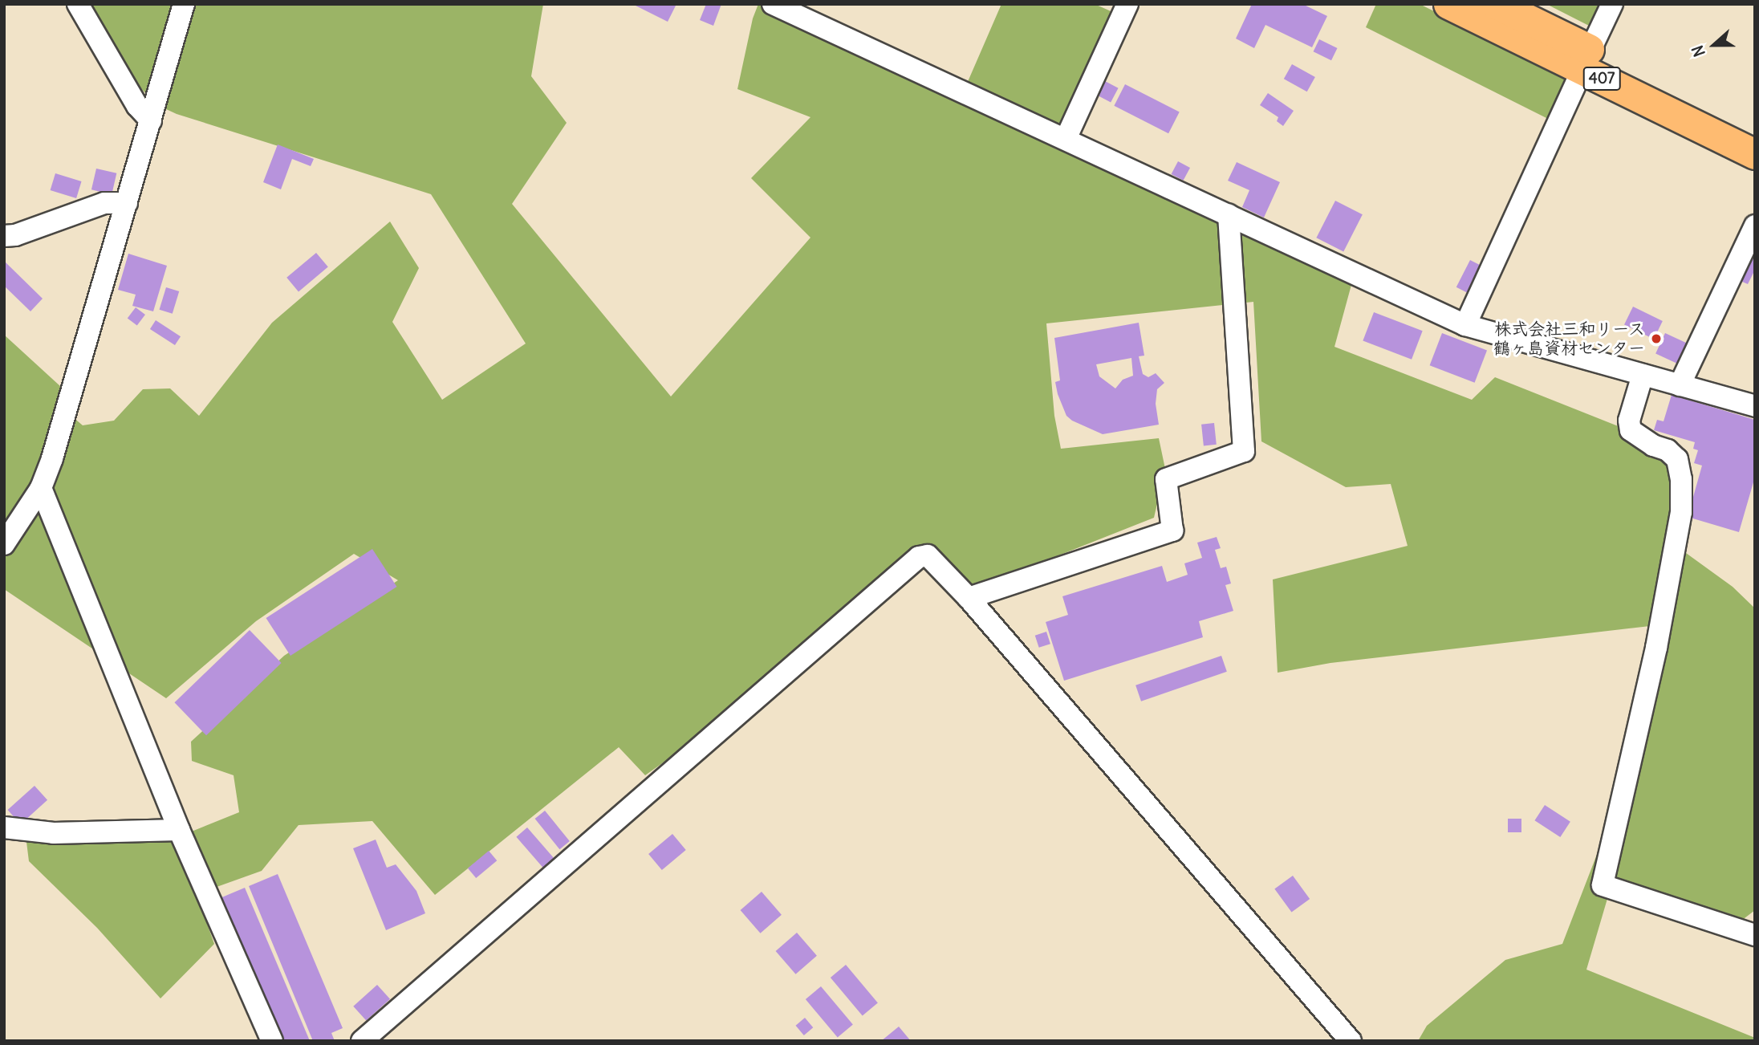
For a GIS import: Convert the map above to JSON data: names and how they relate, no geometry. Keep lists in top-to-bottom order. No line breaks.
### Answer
{"streets":{"highway":["407"]},"places":["株式会社三和リース 鶴ヶ島資材センター"],"north":"left"}
